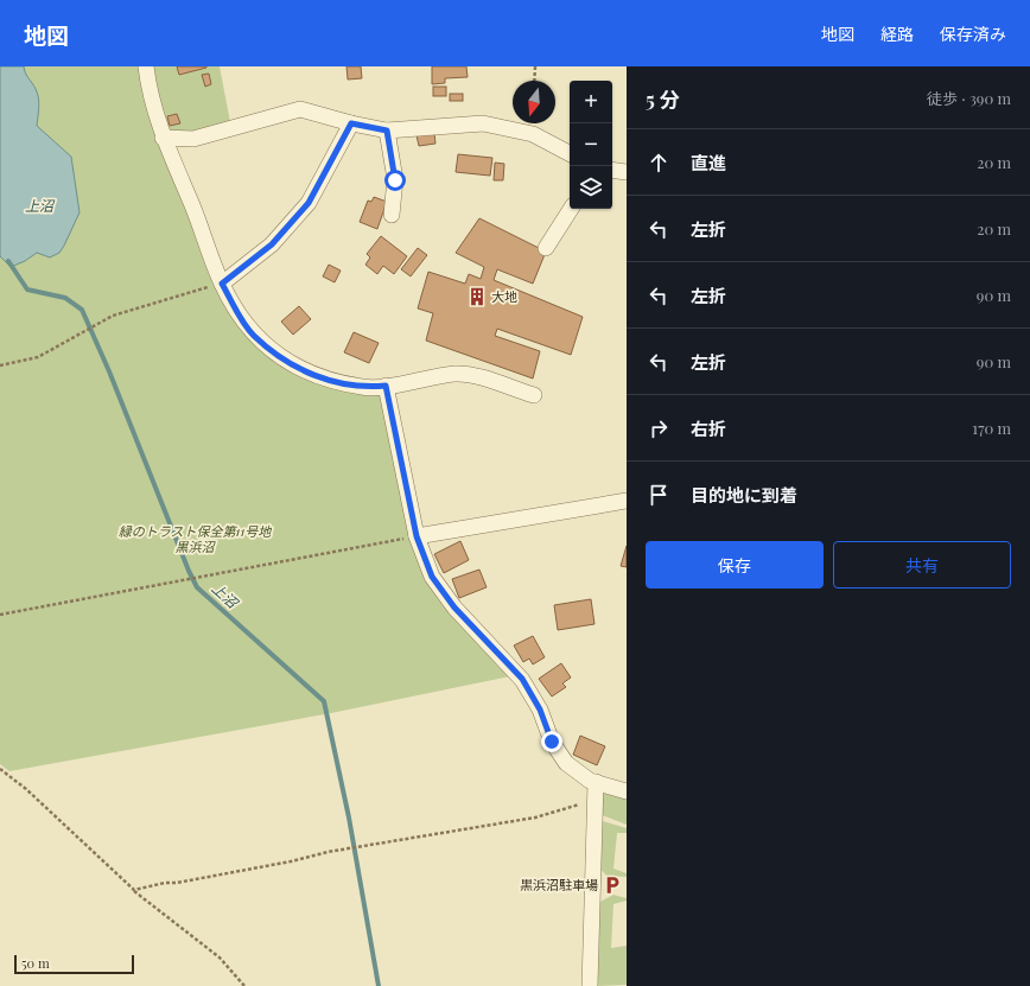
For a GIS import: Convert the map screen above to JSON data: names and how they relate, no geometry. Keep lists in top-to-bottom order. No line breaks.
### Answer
{"water":["上沼"],"parks":["緑のトラスト保全第11号地 黒浜沼"],"places":{"building":["大地"],"parking":["黒浜沼駐車場"]},"scale_bar":"50 m","north":"bottom","page":{"header":"地図","nav":["地図","経路","保存済み"],"heading":["5 分","徒歩 · 390 m"],"map_buttons":["+","−"],"list":[["直進","20 m"],["左折","20 m"],["左折","90 m"],["左折","90 m"],["右折","170 m"],"目的地に到着"],"buttons":["保存","共有"],"scale":"50 m"}}
